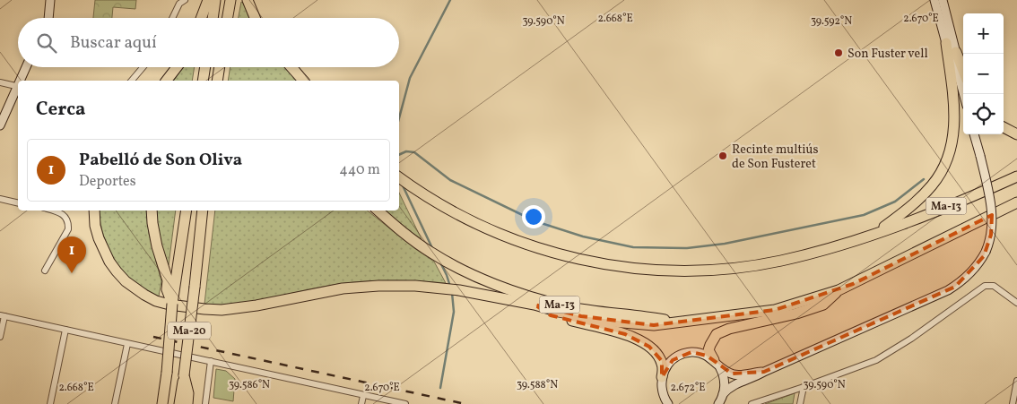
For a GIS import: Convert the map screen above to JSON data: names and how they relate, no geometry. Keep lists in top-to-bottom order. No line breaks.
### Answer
{"streets":{"highway":["Ma-13","Ma-20"]},"places":["Son Fuster vell","Recinte multiús de Son Fusteret"],"page":{"map_buttons":["+","−"],"search":"Buscar aquí","heading":"Cerca","list":[{"mark":"1","name":"Pabelló de Son Oliva","note":"Deportes","value":"440 m"}],"pins":"1"},"coordinates":["2.668°E","2.670°E","39.590°N","39.592°N","39.586°N","39.588°N","2.672°E"]}
